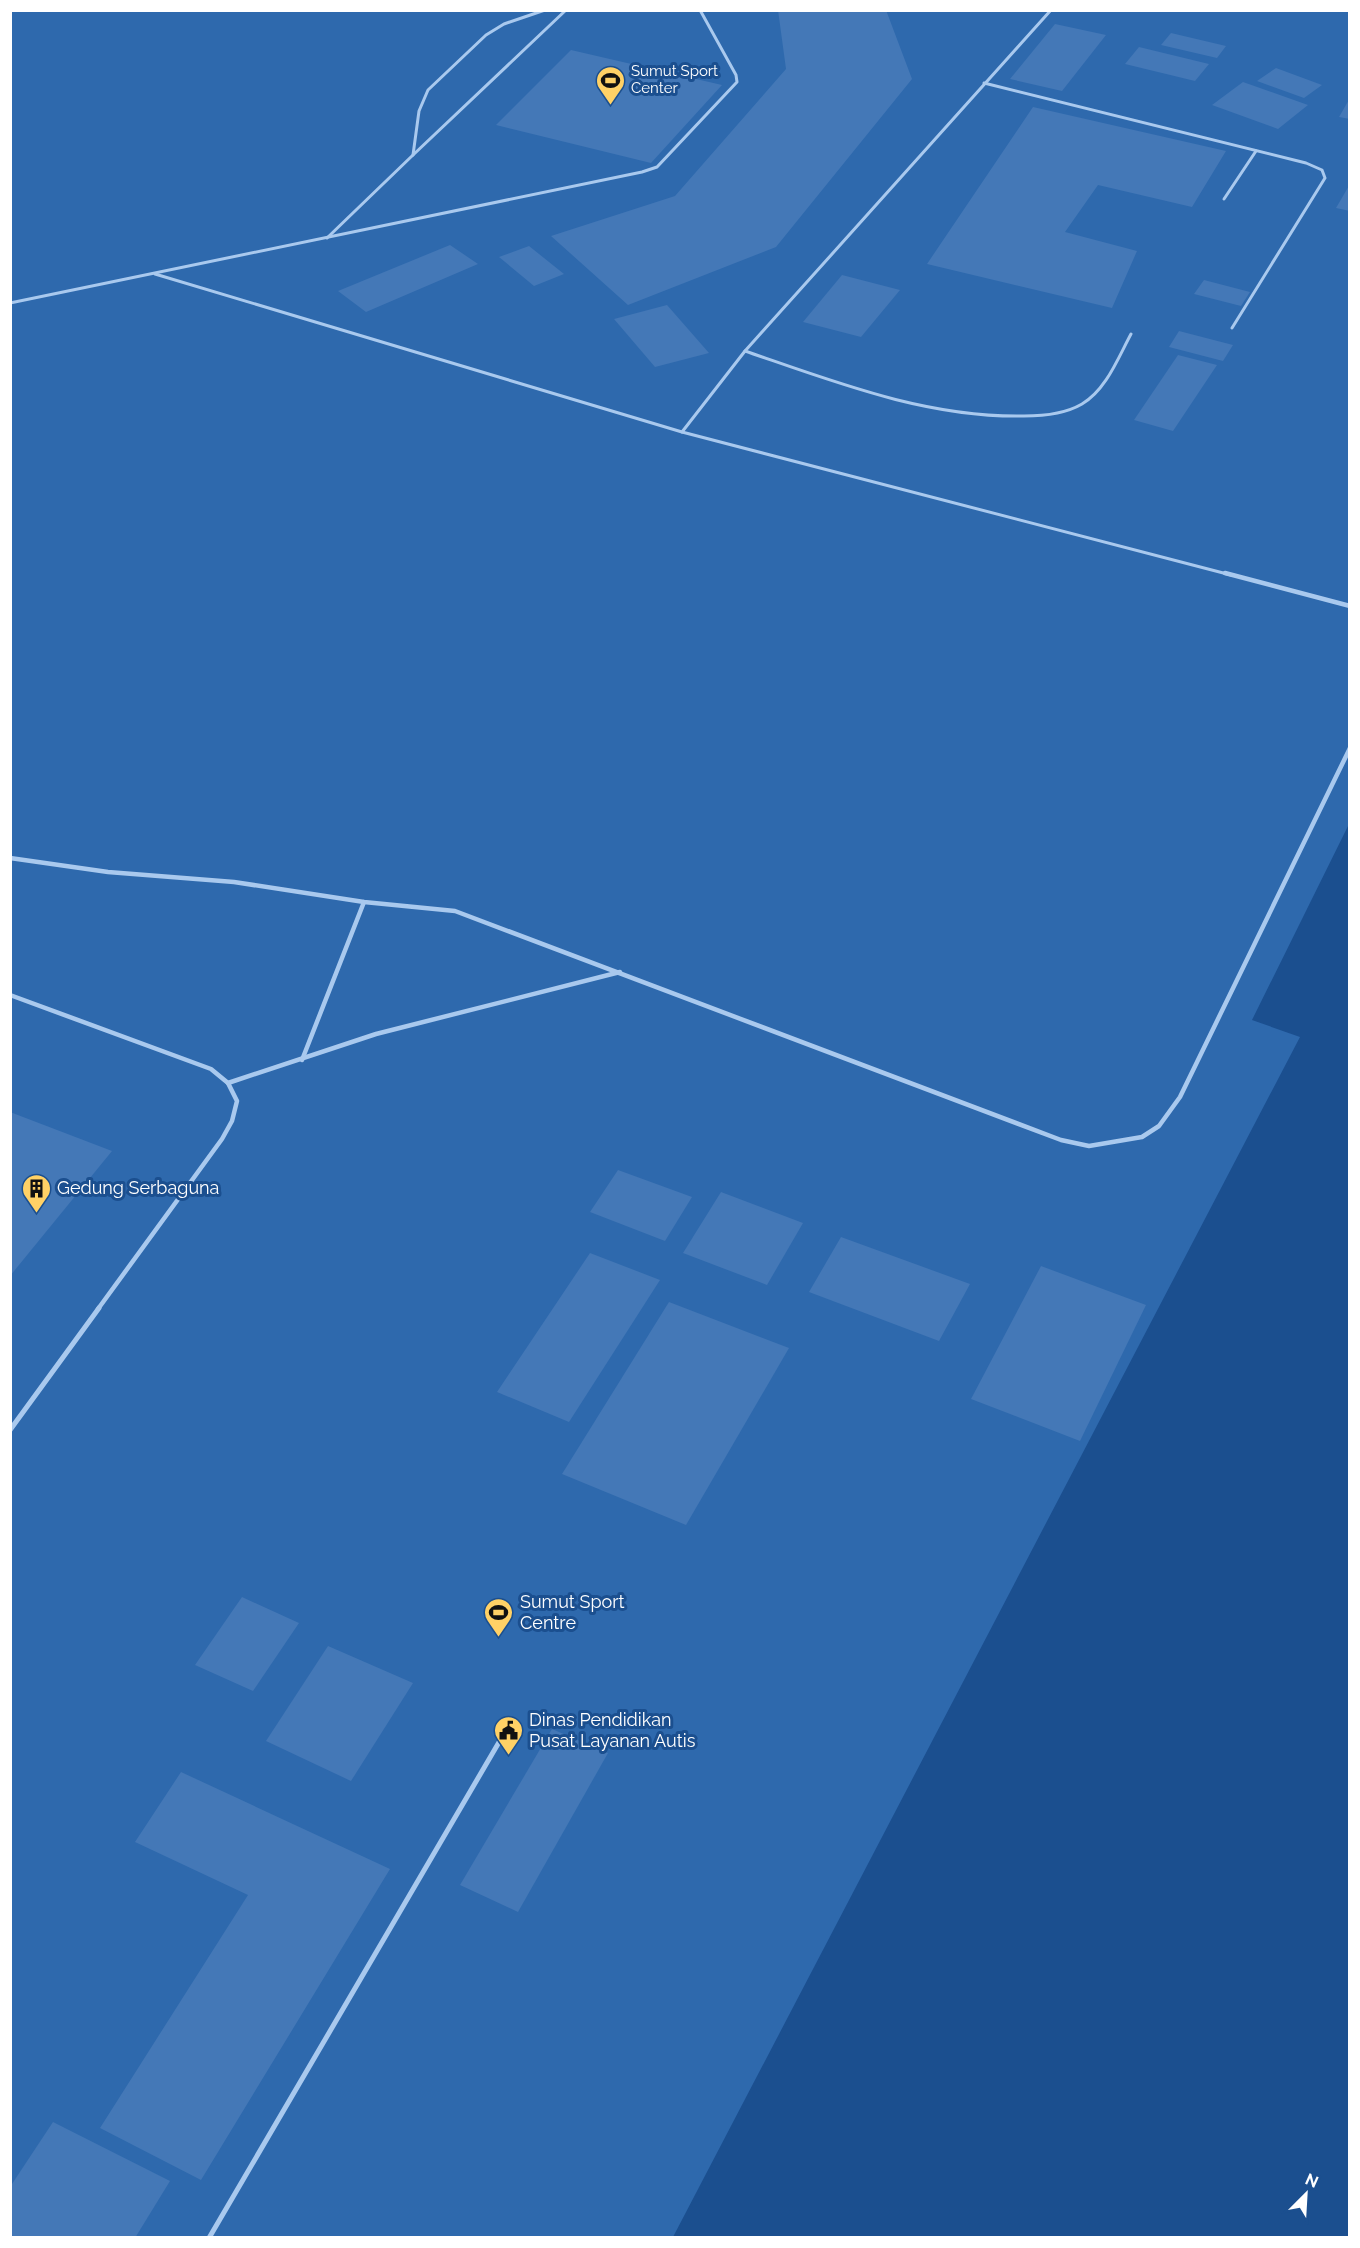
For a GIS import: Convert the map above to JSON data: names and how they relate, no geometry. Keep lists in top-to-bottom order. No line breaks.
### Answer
{"places":{"sports":["Sumut Sport Center","Sumut Sport Centre"],"building":["Gedung Serbaguna"],"public building":["Dinas Pendidikan Pusat Layanan Autis"]},"north":"top right"}
